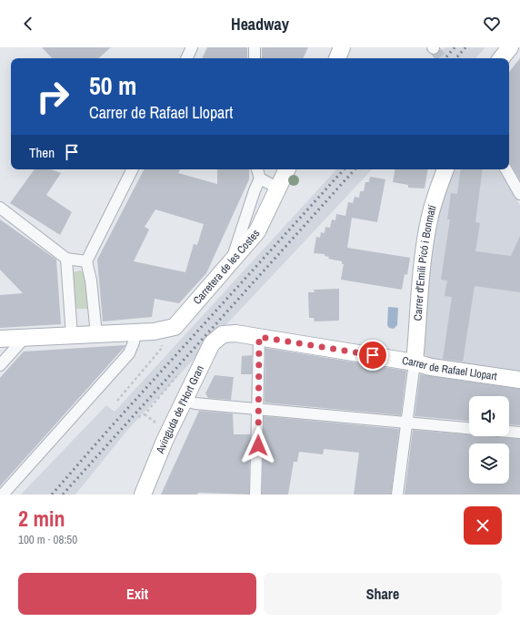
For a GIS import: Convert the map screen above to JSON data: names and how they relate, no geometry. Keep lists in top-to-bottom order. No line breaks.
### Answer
{"streets":{"street":["Carrer d'Emili Picó i Bonmatí","Carretera de les Costes","Carrer de Rafael Llopart","Avinguda de l'Hort Gran"]},"crossings":[["Carrer d'Emili Picó i Bonmatí","Carrer de Rafael Llopart"],["Carrer de Rafael Llopart","Avinguda de l'Hort Gran"]],"page":{"header":"Headway","turn":["50 m","Carrer de Rafael Llopart"],"then":"Then","heading":["2 min","100 m · 08:50"],"buttons":["Exit","Share"]}}
